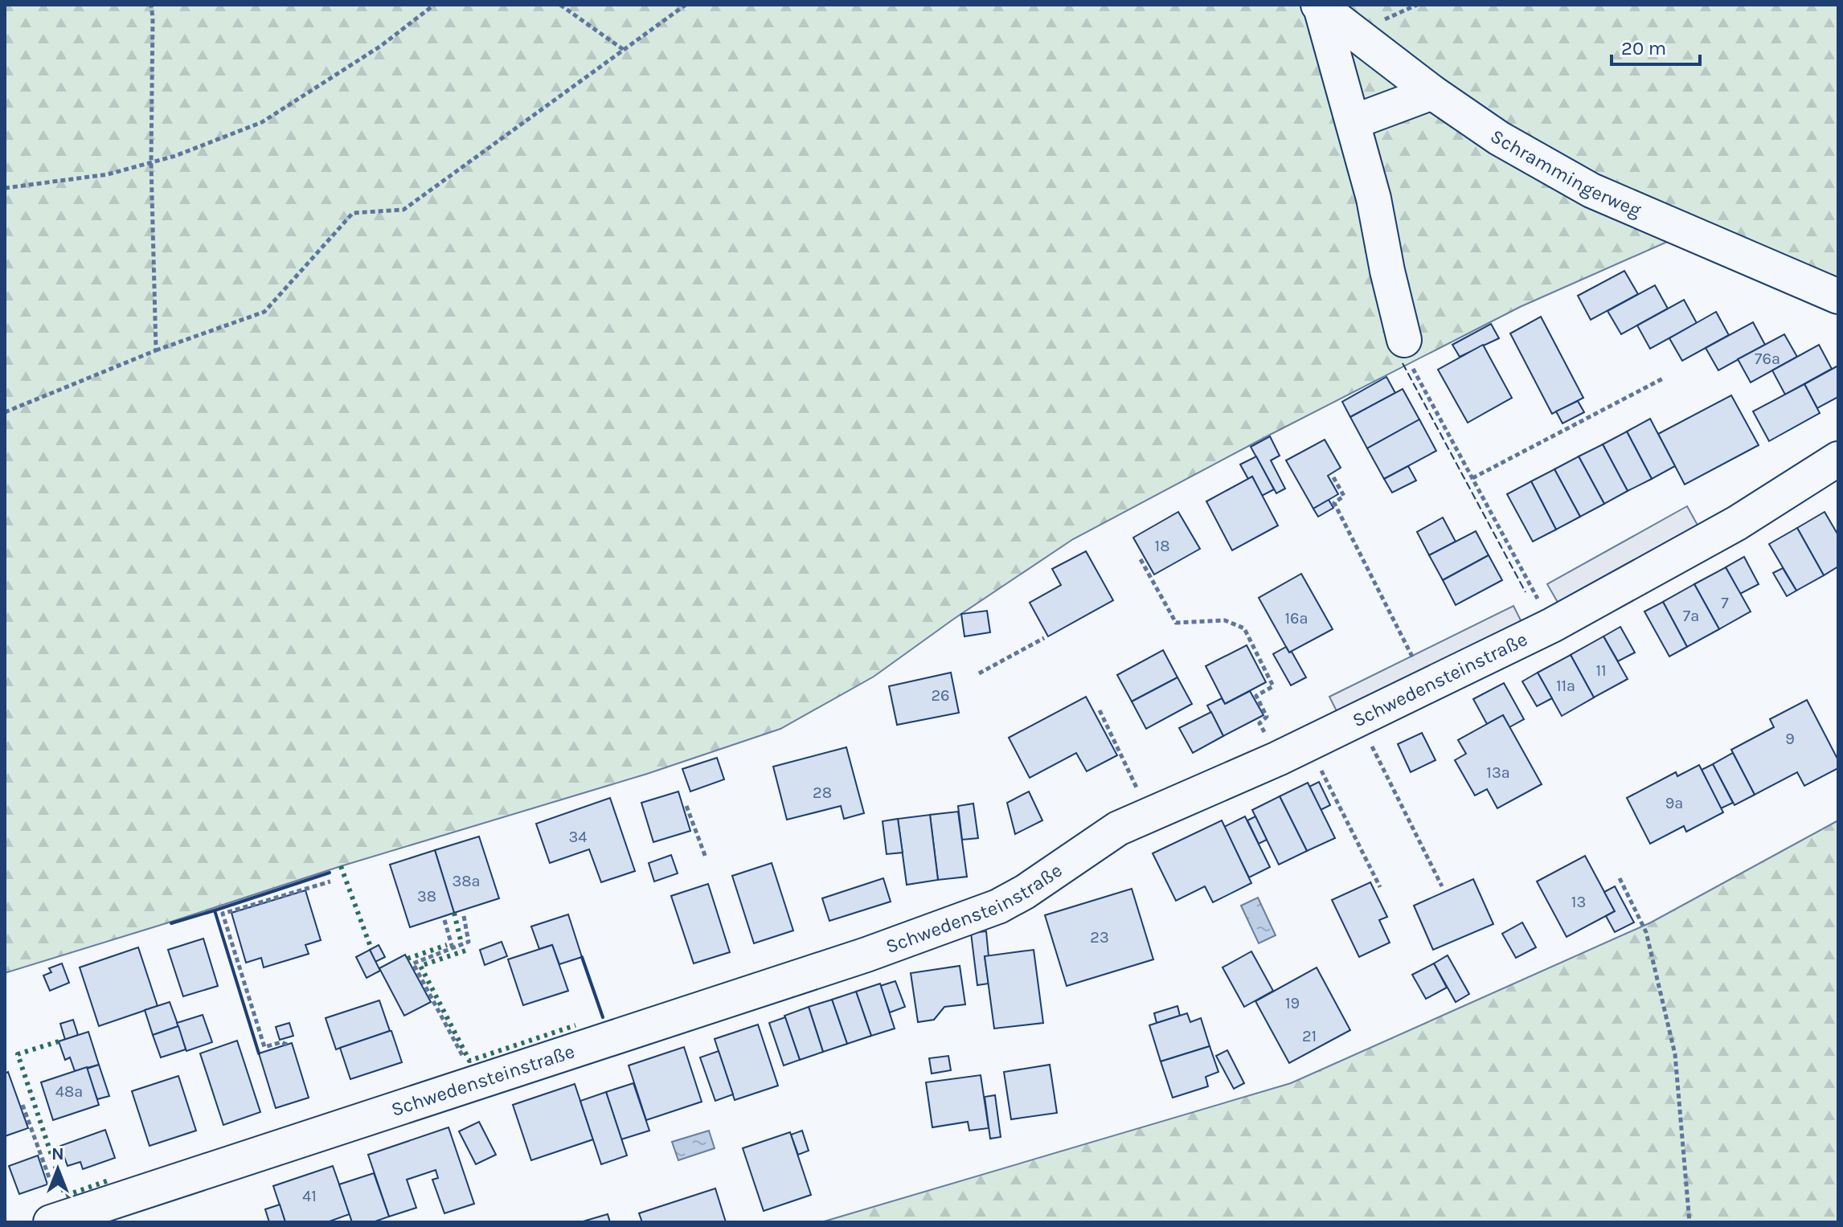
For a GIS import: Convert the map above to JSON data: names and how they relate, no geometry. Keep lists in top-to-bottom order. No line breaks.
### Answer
{"streets":{"street":["Schrammingerweg","Schwedensteinstraße"]},"house_numbers":["76a","18","7","7a","16a","11","11a","26","9","13a","28","9a","34","38a","38","13","23","19","21","48a","41"],"scale_bar":"20 m","north":"top"}
